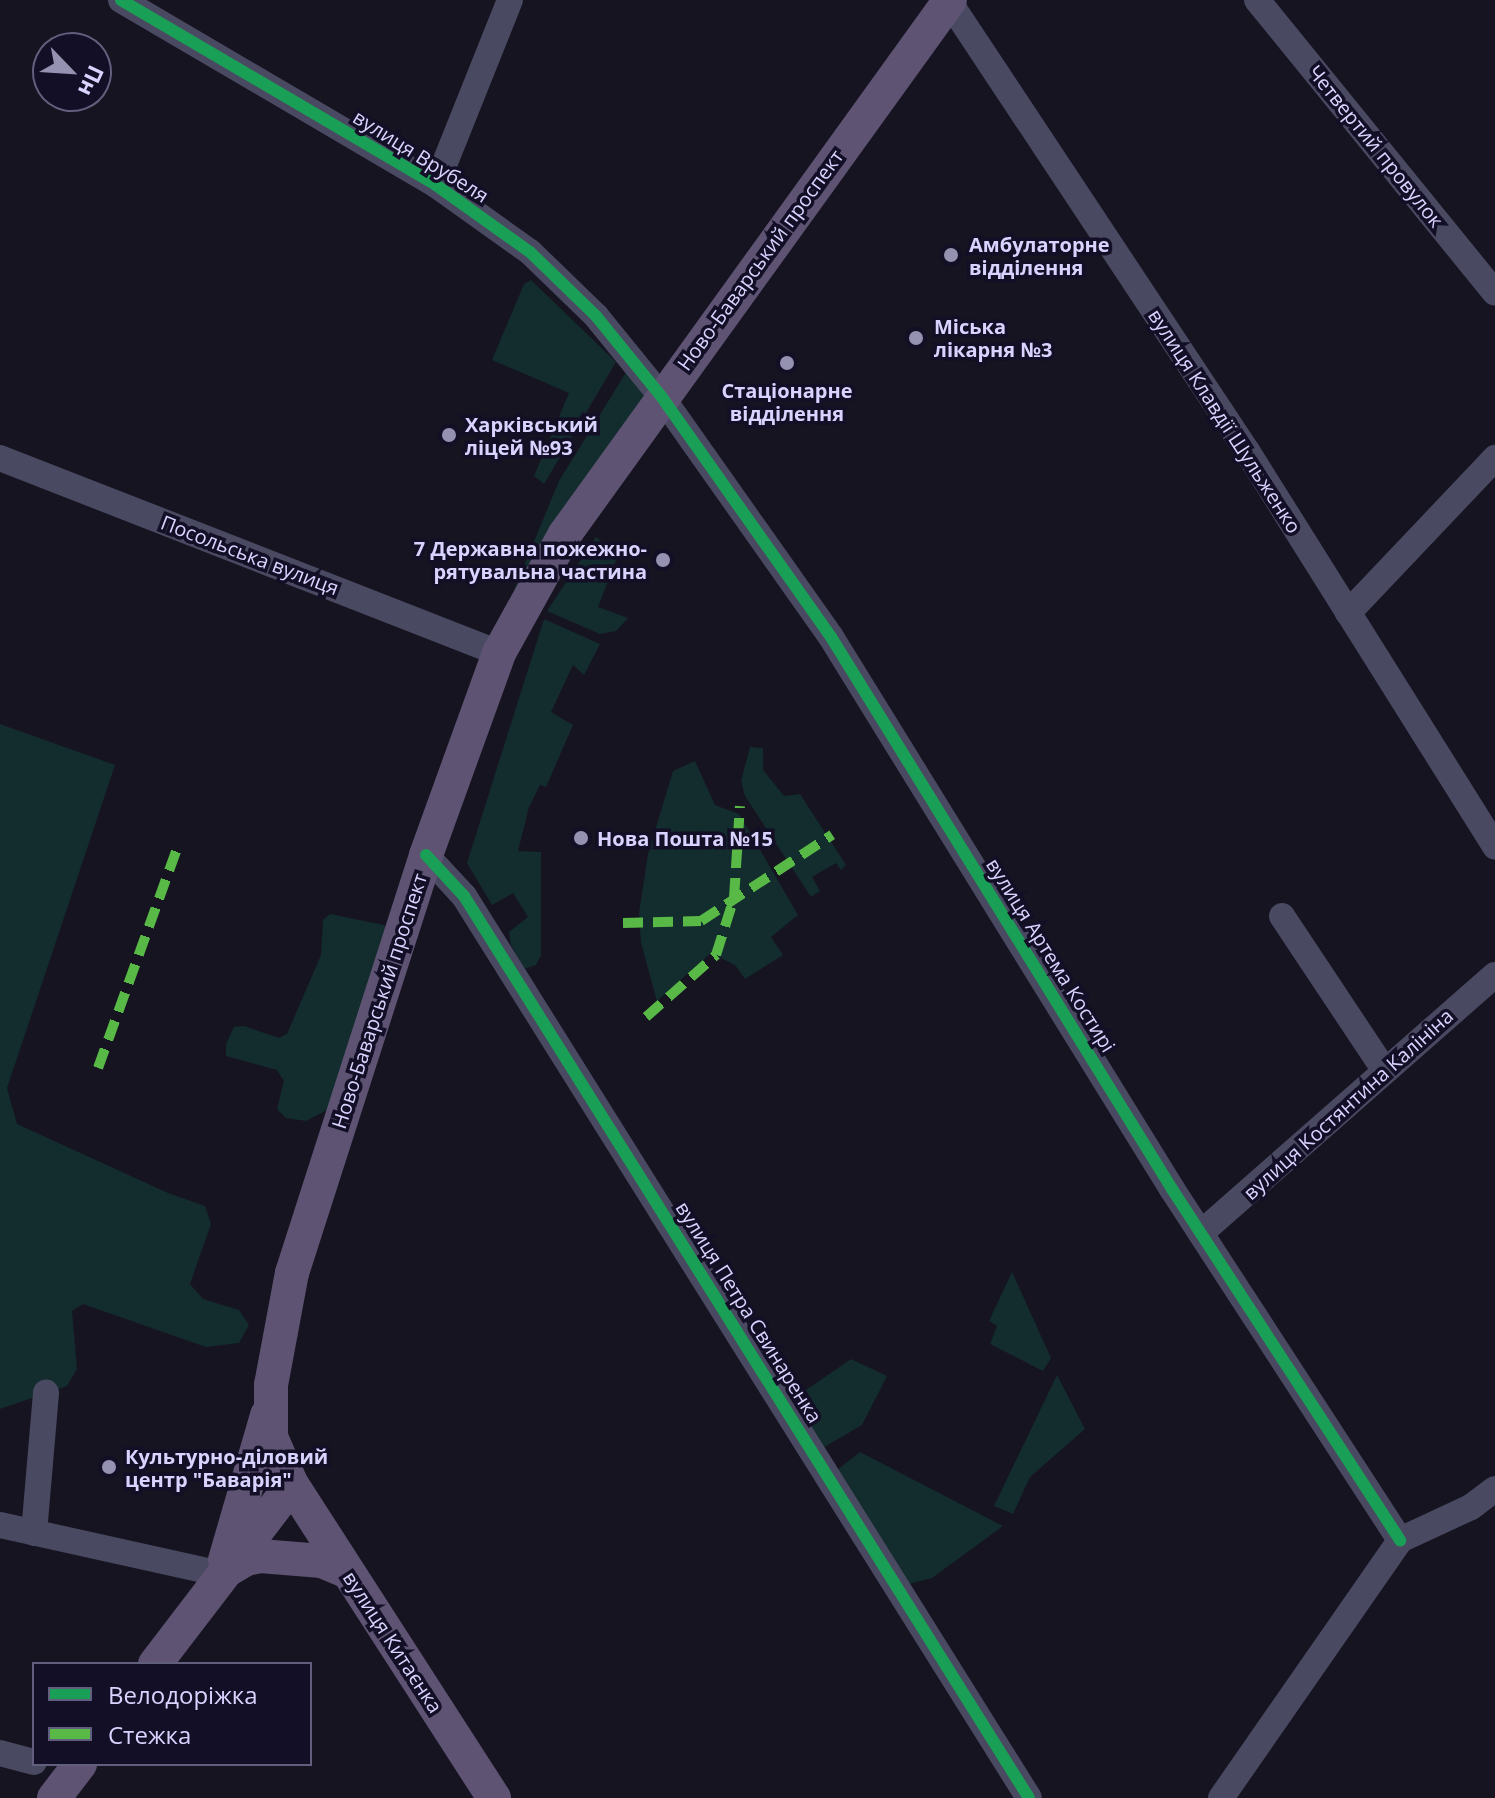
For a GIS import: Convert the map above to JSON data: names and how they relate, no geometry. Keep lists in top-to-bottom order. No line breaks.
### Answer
{"streets":{"main road":["Ново-Баварський проспект","вулиця Китаєнка"],"street":["Четвертий провулок","вулиця Врубеля","вулиця Клавдії Шульженко","Посольська вулиця","вулиця Артема Костирі","вулиця Костянтина Калініна","вулиця Петра Свинаренка"]},"crossings":[["вулиця Врубеля","Ново-Баварський проспект"],["вулиця Врубеля","вулиця Артема Костирі"],["Ново-Баварський проспект","вулиця Клавдії Шульженко"],["Ново-Баварський проспект","Посольська вулиця"],["Ново-Баварський проспект","вулиця Артема Костирі"],["Ново-Баварський проспект","вулиця Петра Свинаренка"],["Ново-Баварський проспект","вулиця Китаєнка"],["вулиця Артема Костирі","вулиця Костянтина Калініна"]],"places":["Амбулаторне відділення","Міська лікарня №3","Стаціонарне відділення","Харківський ліцей №93","7 Державна пожежно- рятувальна частина","Нова Пошта №15","Культурно-діловий центр \"Баварія\""],"legend":["Велодоріжка","Стежка"],"north":"bottom right"}
